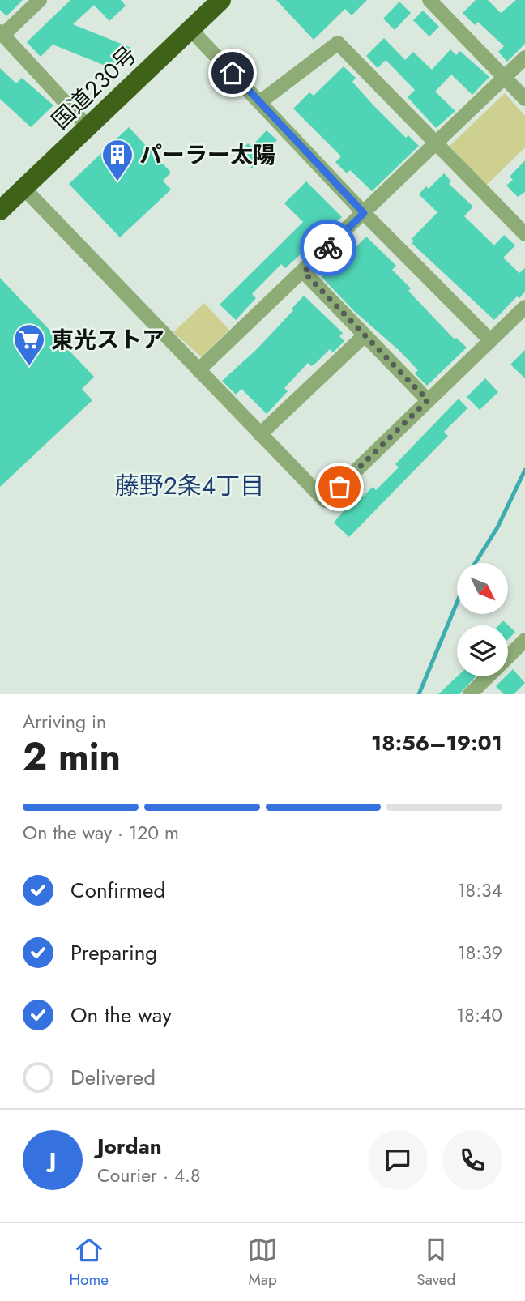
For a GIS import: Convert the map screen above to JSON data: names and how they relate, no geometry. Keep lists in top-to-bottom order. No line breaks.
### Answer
{"streets":{"highway":["国道230号"]},"districts":["藤野2条4丁目"],"places":{"building":["パーラー太陽"],"supermarket":["東光ストア"]},"north":"bottom right","page":{"heading":["2 min","Arriving in","18:56–19:01"],"panel":["Jordan","Courier · 4.8"],"bar":"On the way · 120 m","list":[["Confirmed","18:34"],["Preparing","18:39"],["On the way","18:40"],"Delivered"],"round":"J","tabs":["Home","Map","Saved"]}}
